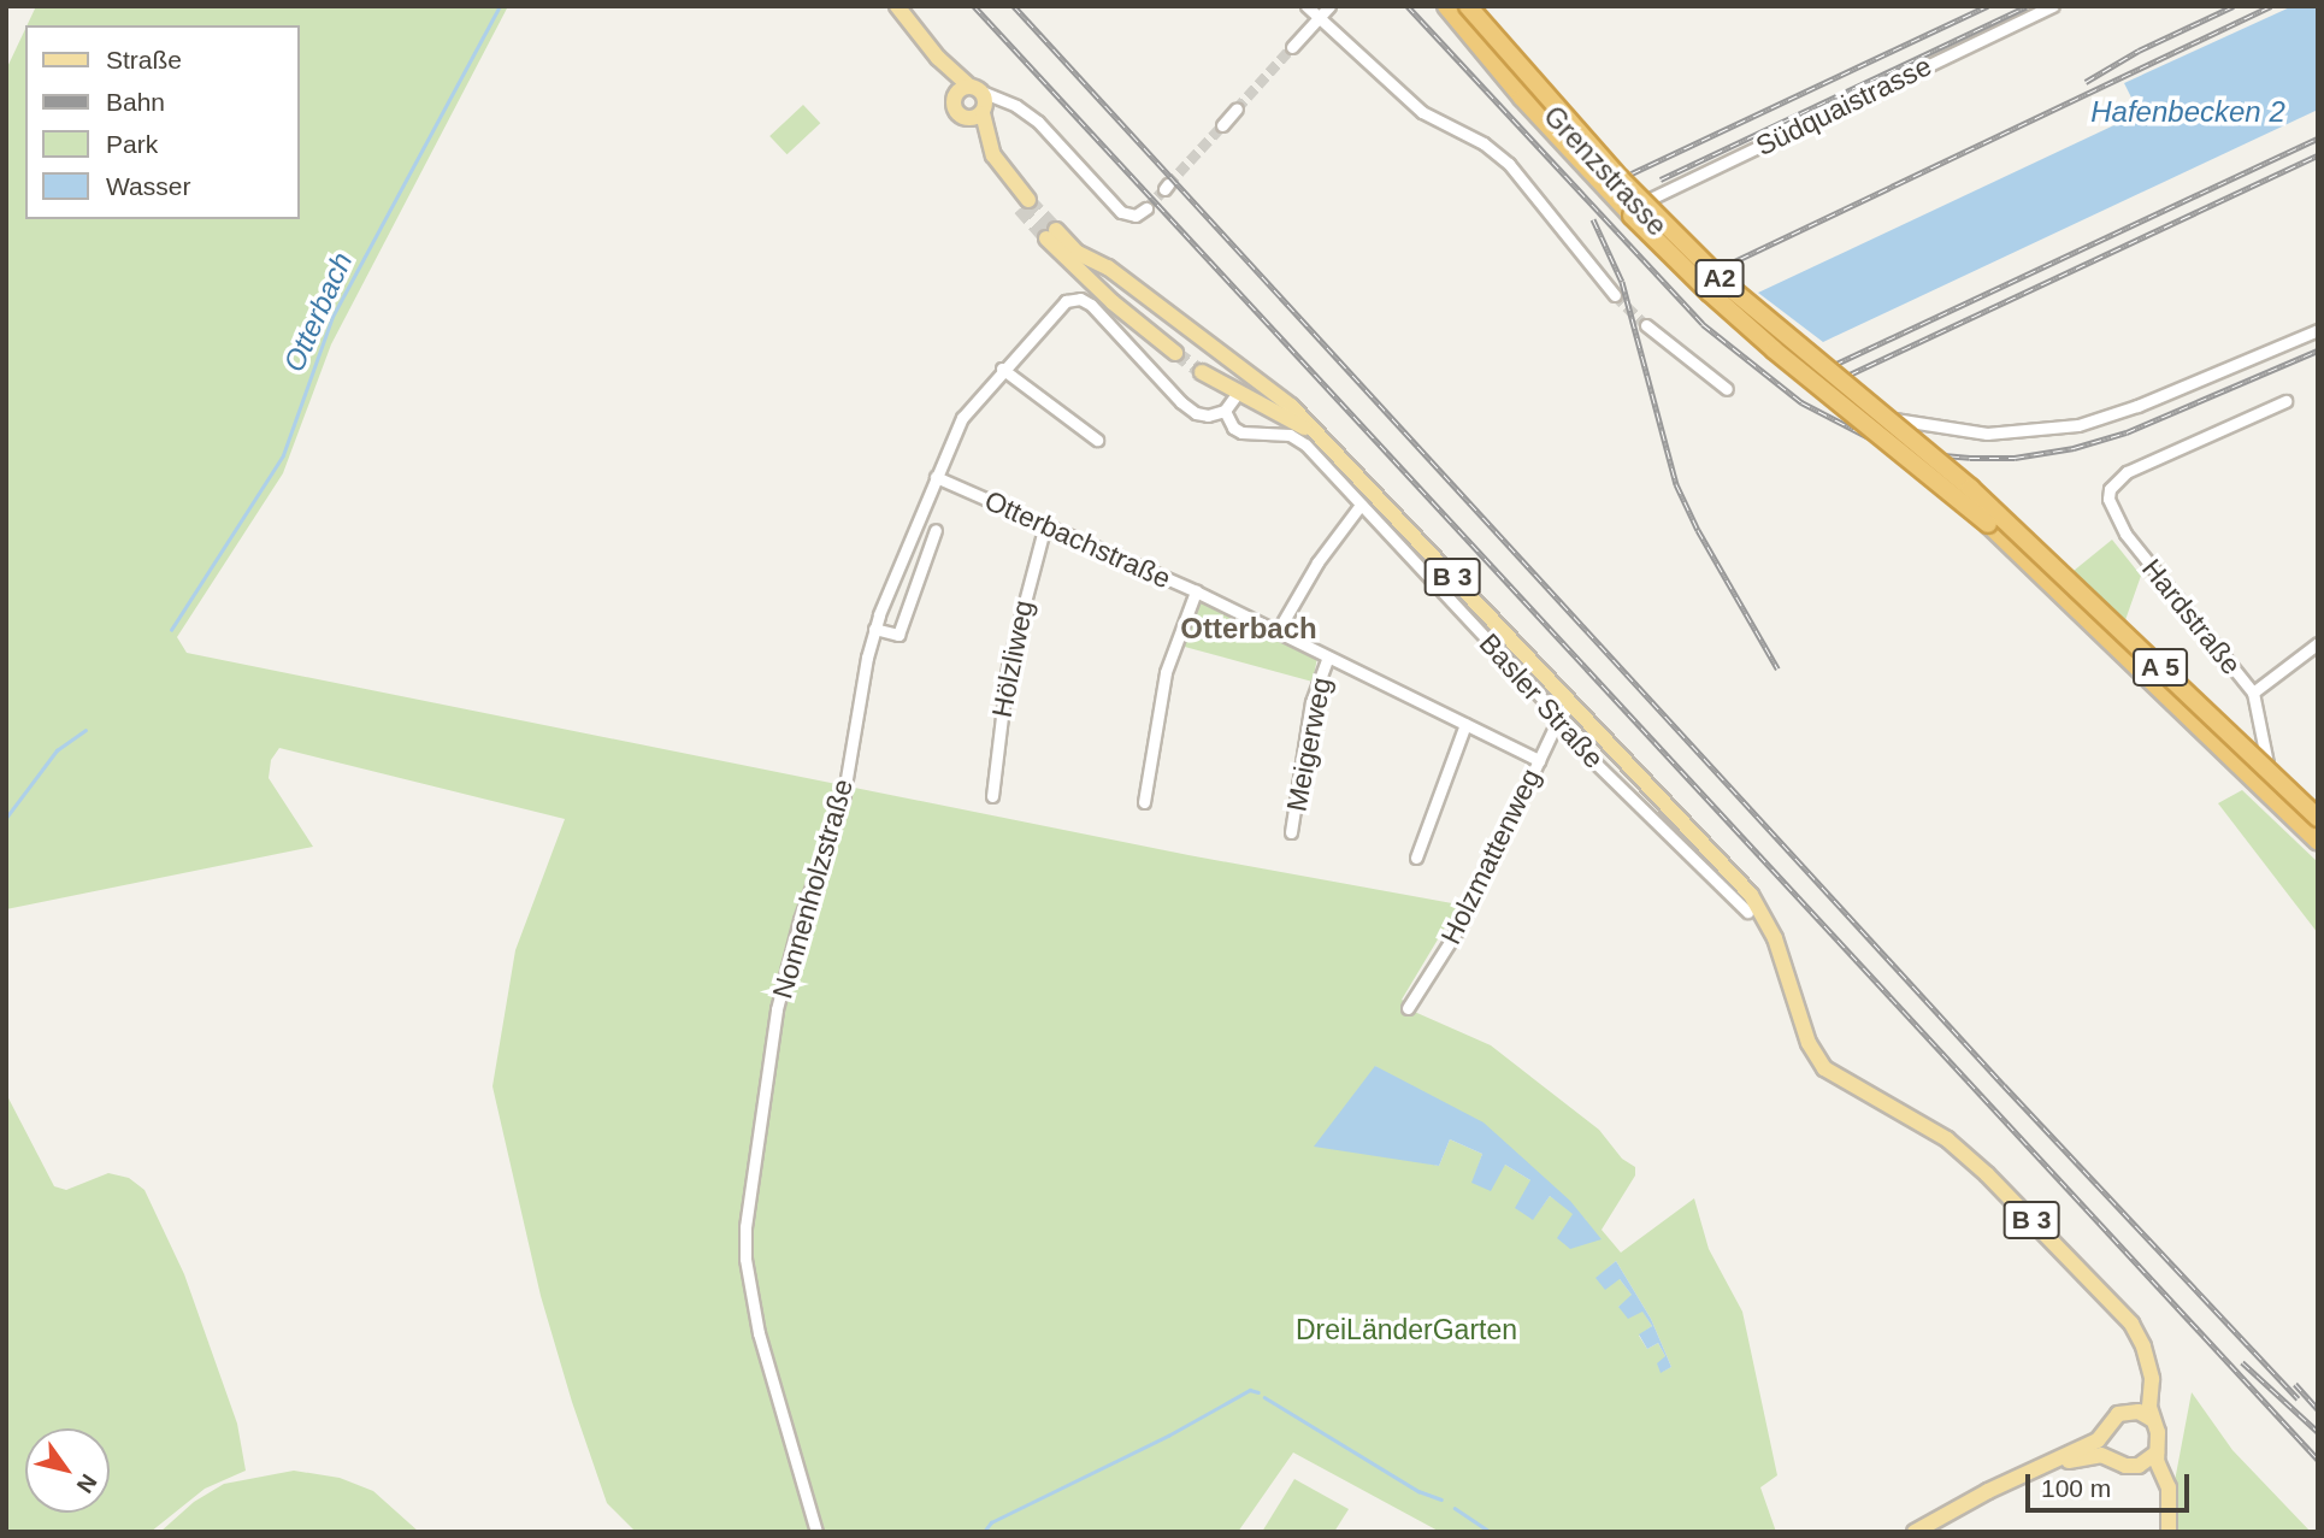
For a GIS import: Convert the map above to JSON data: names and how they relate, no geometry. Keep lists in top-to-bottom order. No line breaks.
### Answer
{"streets":{"highway":["A2","A 5"],"main road":["B 3"],"street":["Südquaistrasse","Grenzstrasse","Otterbachstraße","Hardstraße","Hölzliweg","Basler Straße","Meigerweg","Holzmattenweg","Nonnenholzstraße"]},"crossings":[["Südquaistrasse","Grenzstrasse"],["A2","A 5"],["Otterbachstraße","Hölzliweg"],["Otterbachstraße","Meigerweg"],["Otterbachstraße","Holzmattenweg"],["Otterbachstraße","Nonnenholzstraße"],["B 3","Holzmattenweg"],["Hardstraße","A 5"],["Basler Straße","Holzmattenweg"],["Basler Straße","Nonnenholzstraße"]],"districts":["Otterbach"],"water":["Hafenbecken 2","Otterbach"],"parks":["DreiLänderGarten"],"legend":["Straße","Bahn","Park","Wasser"],"scale_bar":"100 m","north":"bottom right"}
